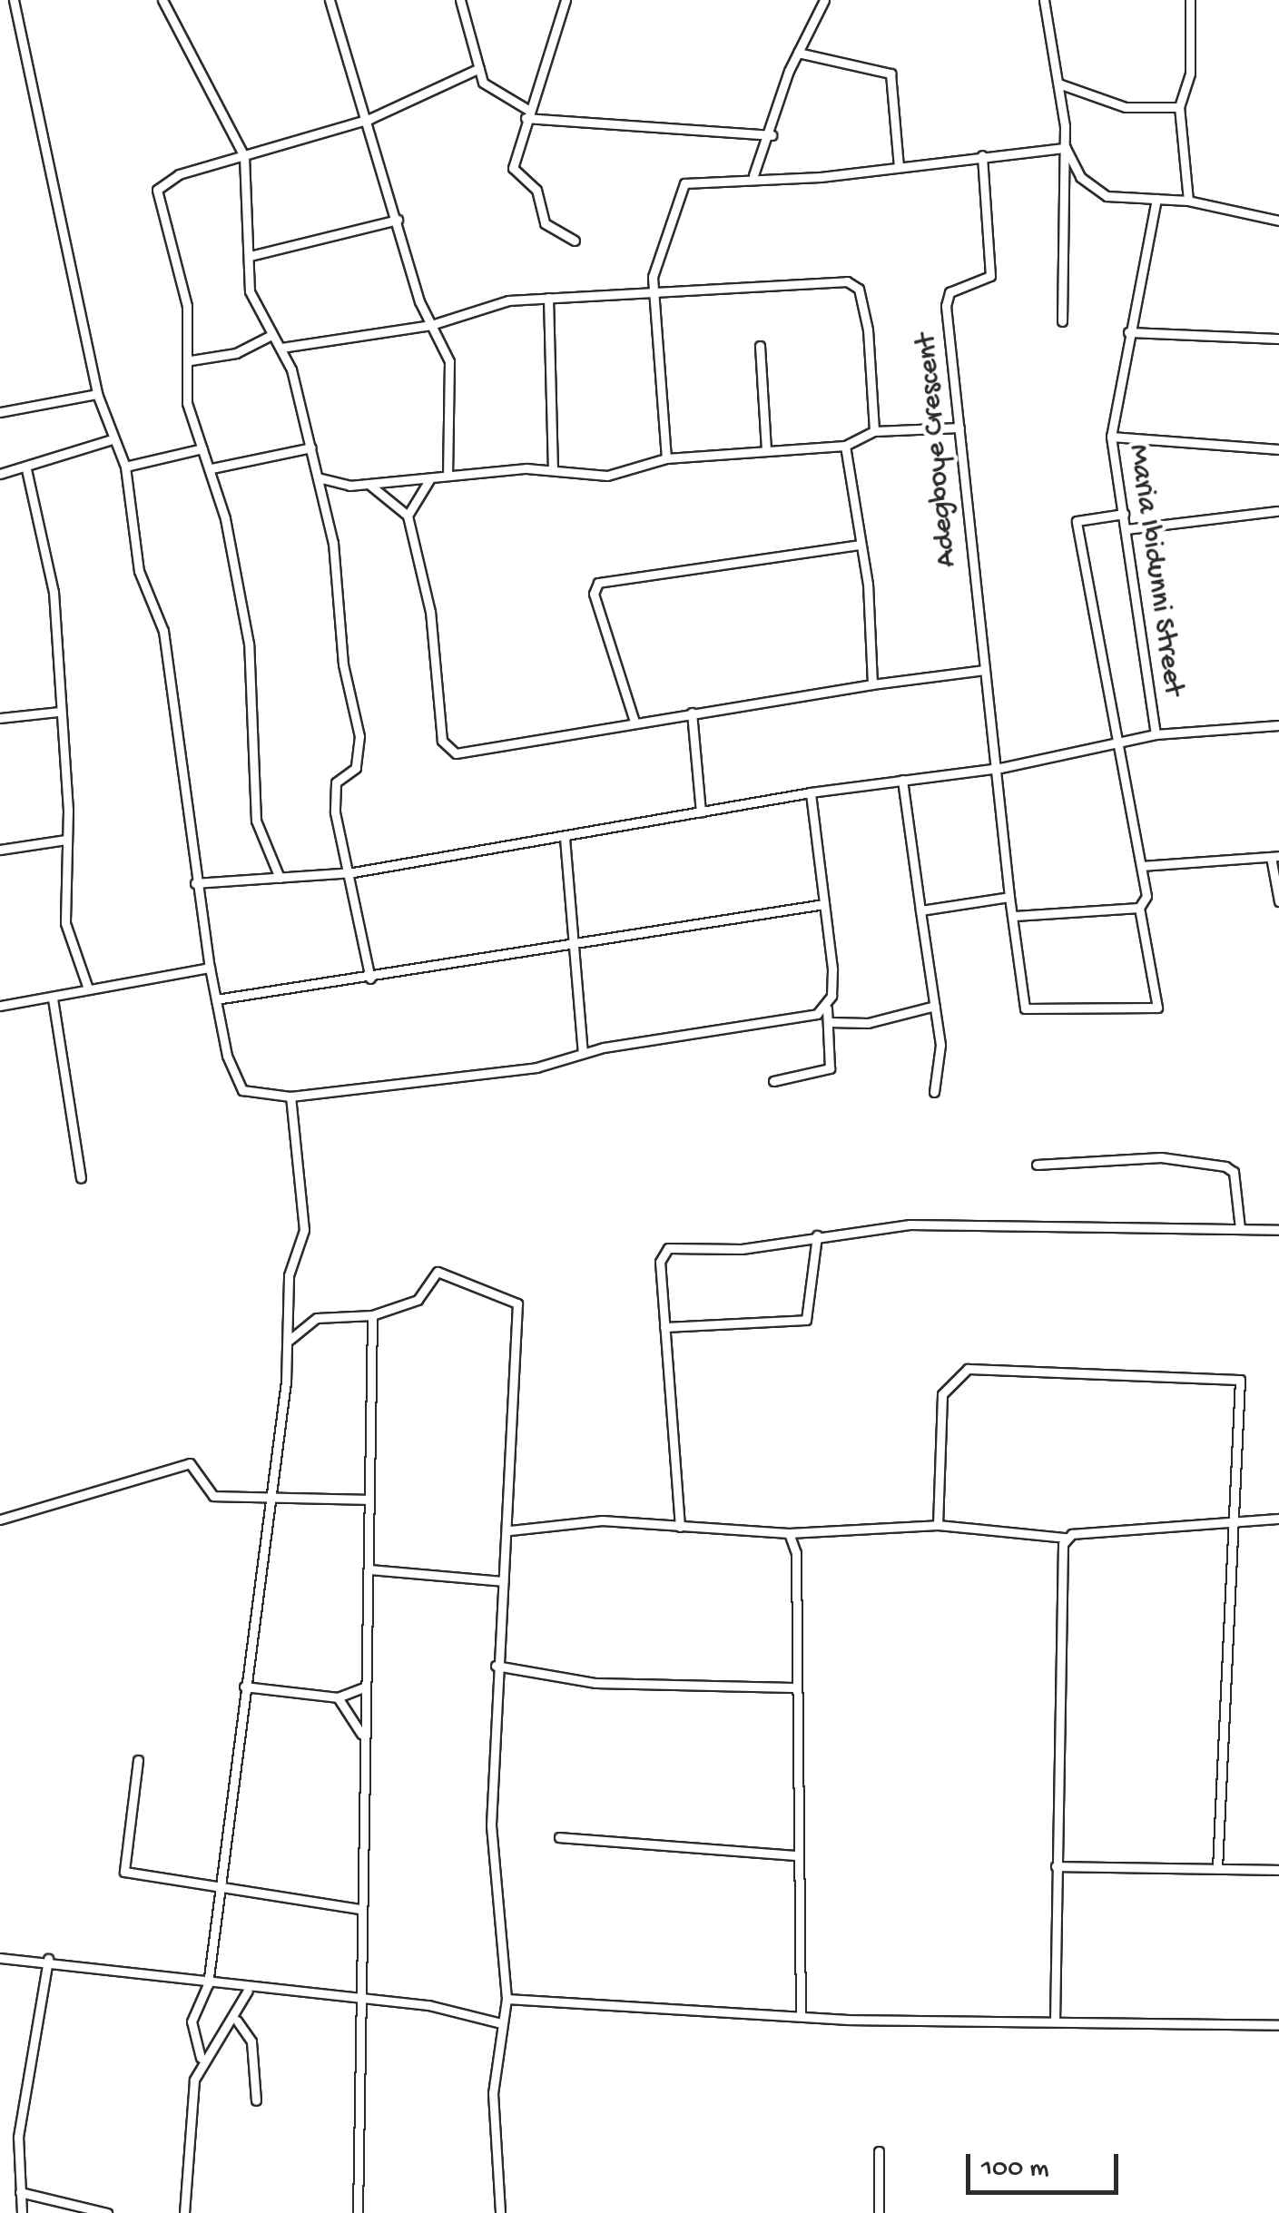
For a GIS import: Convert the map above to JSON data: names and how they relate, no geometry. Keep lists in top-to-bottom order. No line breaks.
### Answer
{"streets":{"street":["Adegboye Crescent","Maria Ibidunni Street"]},"scale_bar":"100 m"}
